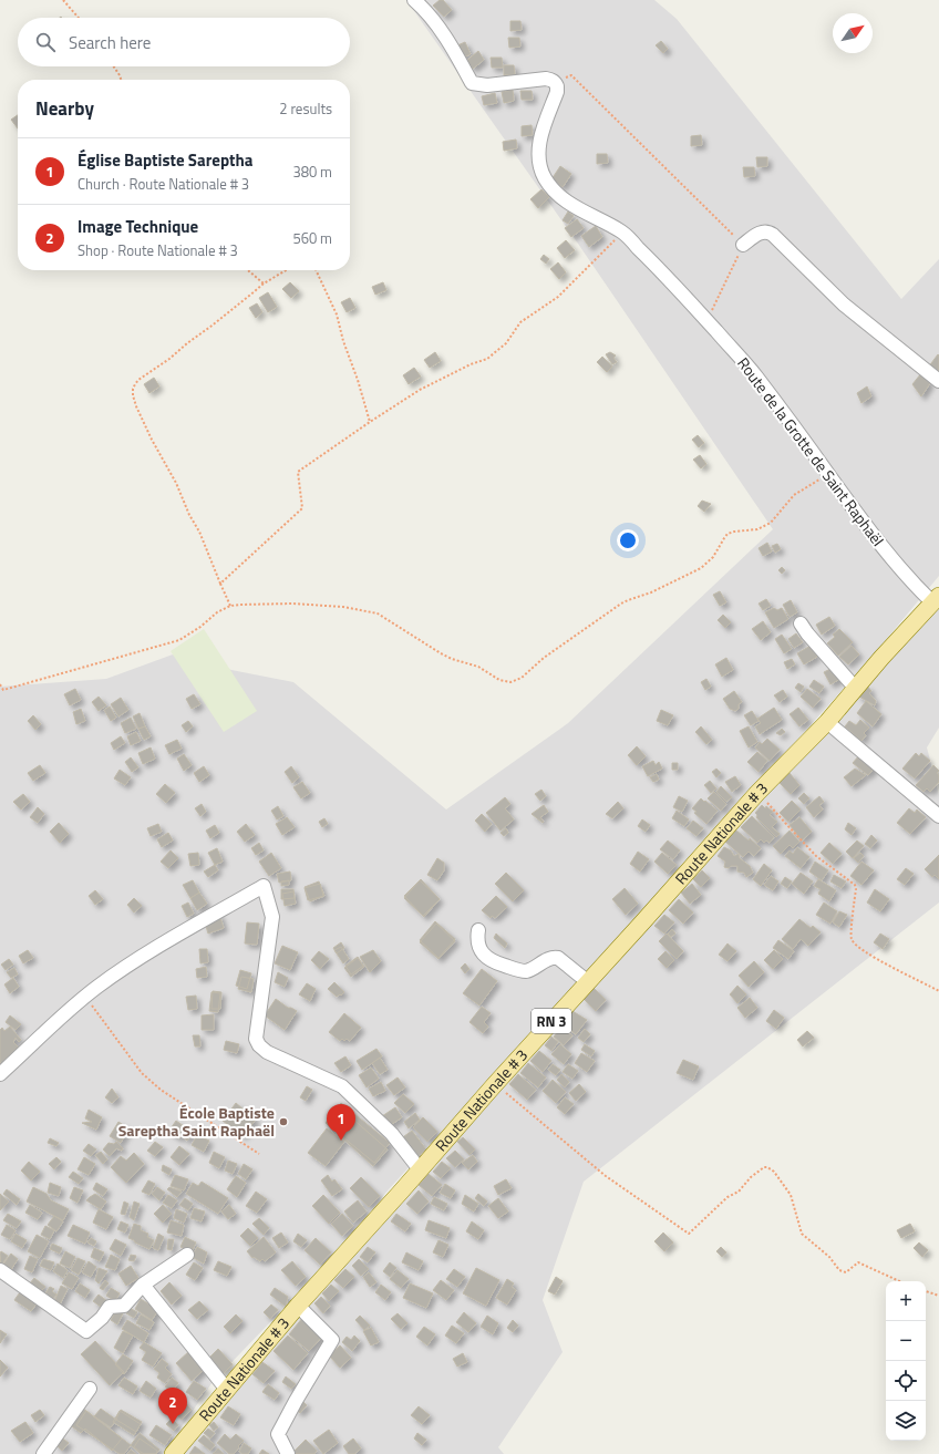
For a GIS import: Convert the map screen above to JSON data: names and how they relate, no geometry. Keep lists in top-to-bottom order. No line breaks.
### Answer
{"streets":{"main road":["Route Nationale # 3","RN 3"],"street":["Route de la Grotte de Saint Raphaël"]},"crossings":[["Route de la Grotte de Saint Raphaël","Route Nationale # 3"]],"places":["École Baptiste Sareptha Saint Raphaël"],"north":"top right","page":{"search":"Search here","heading":["Nearby","2 results"],"list":[{"mark":"1","name":"Église Baptiste Sareptha","note":"Church · Route Nationale # 3","value":"380 m"},{"mark":"2","name":"Image Technique","note":"Shop · Route Nationale # 3","value":"560 m"}],"pins":["1","2"],"map_buttons":["+","−"]}}
